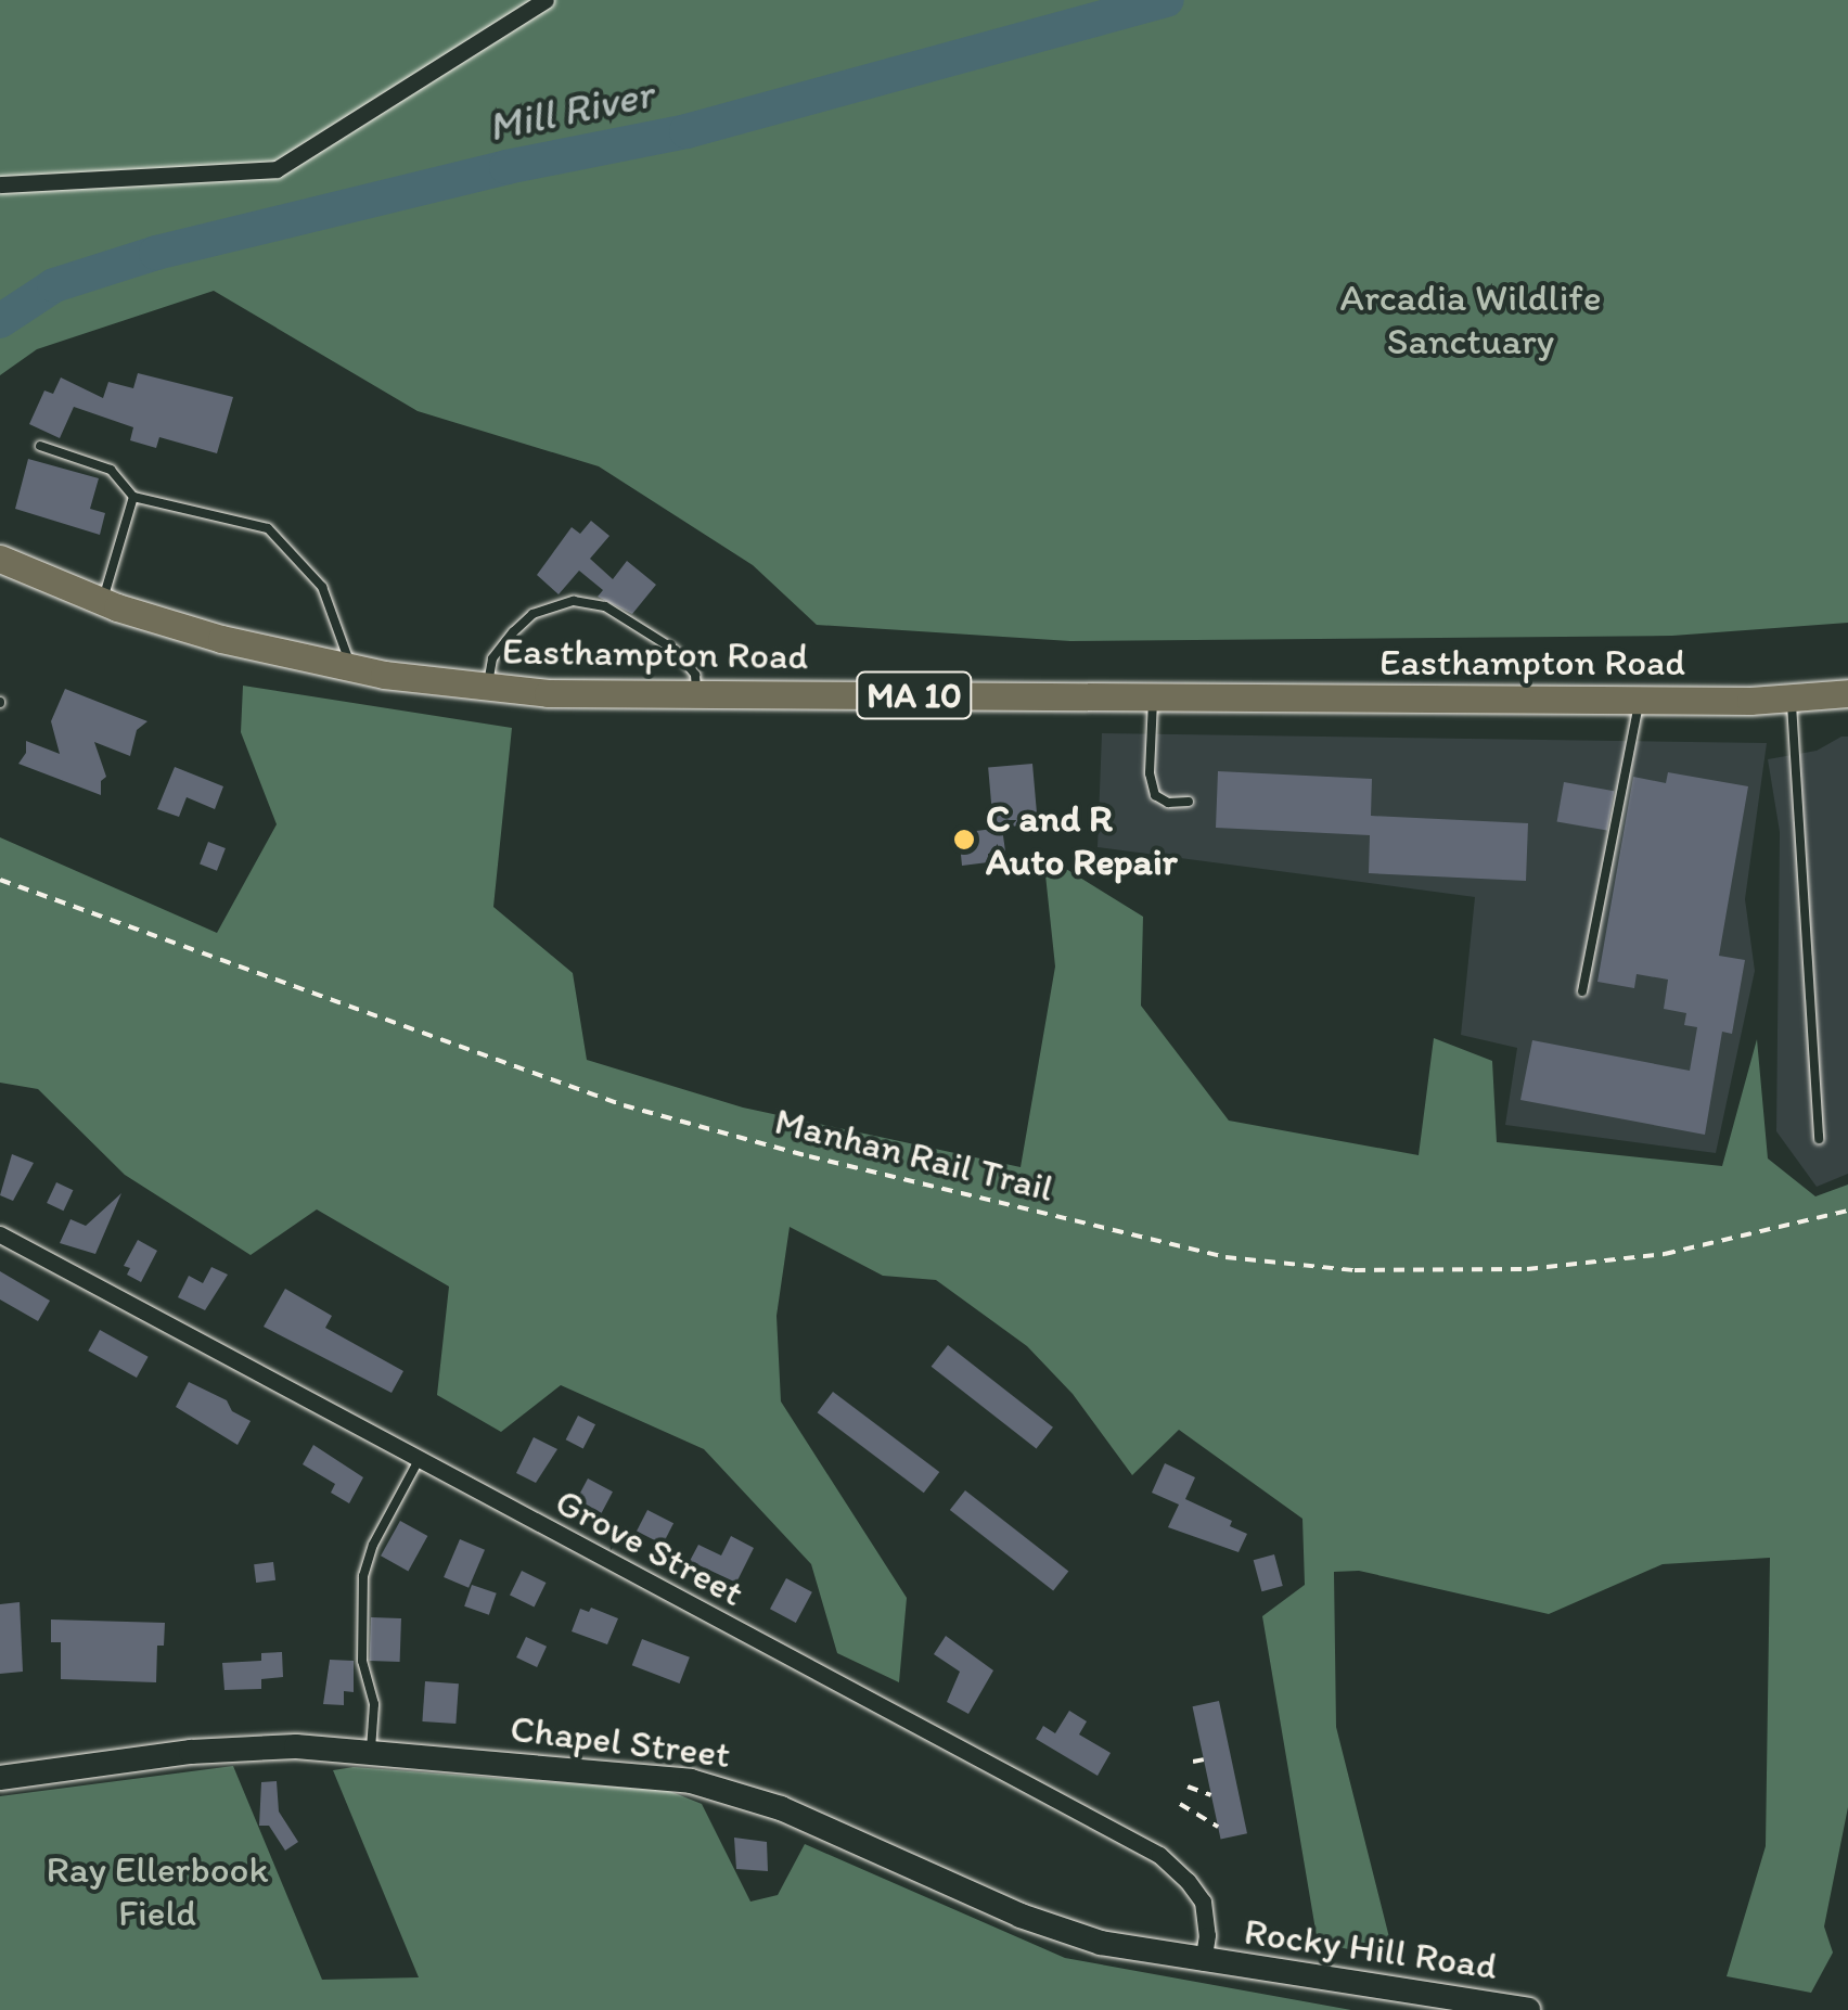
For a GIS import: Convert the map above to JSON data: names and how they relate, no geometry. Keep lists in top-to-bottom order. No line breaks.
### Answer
{"streets":{"main road":["Easthampton Road","MA 10","Chapel Street","Rocky Hill Road"],"street":["Grove Street"],"path":["Manhan Rail Trail"]},"crossings":[["Grove Street","Chapel Street"],["Grove Street","Rocky Hill Road"],["Chapel Street","Rocky Hill Road"]],"water":["Mill River"],"parks":["Arcadia Wildlife Sanctuary","Ray Ellerbook Field"],"places":["C and R Auto Repair"]}
